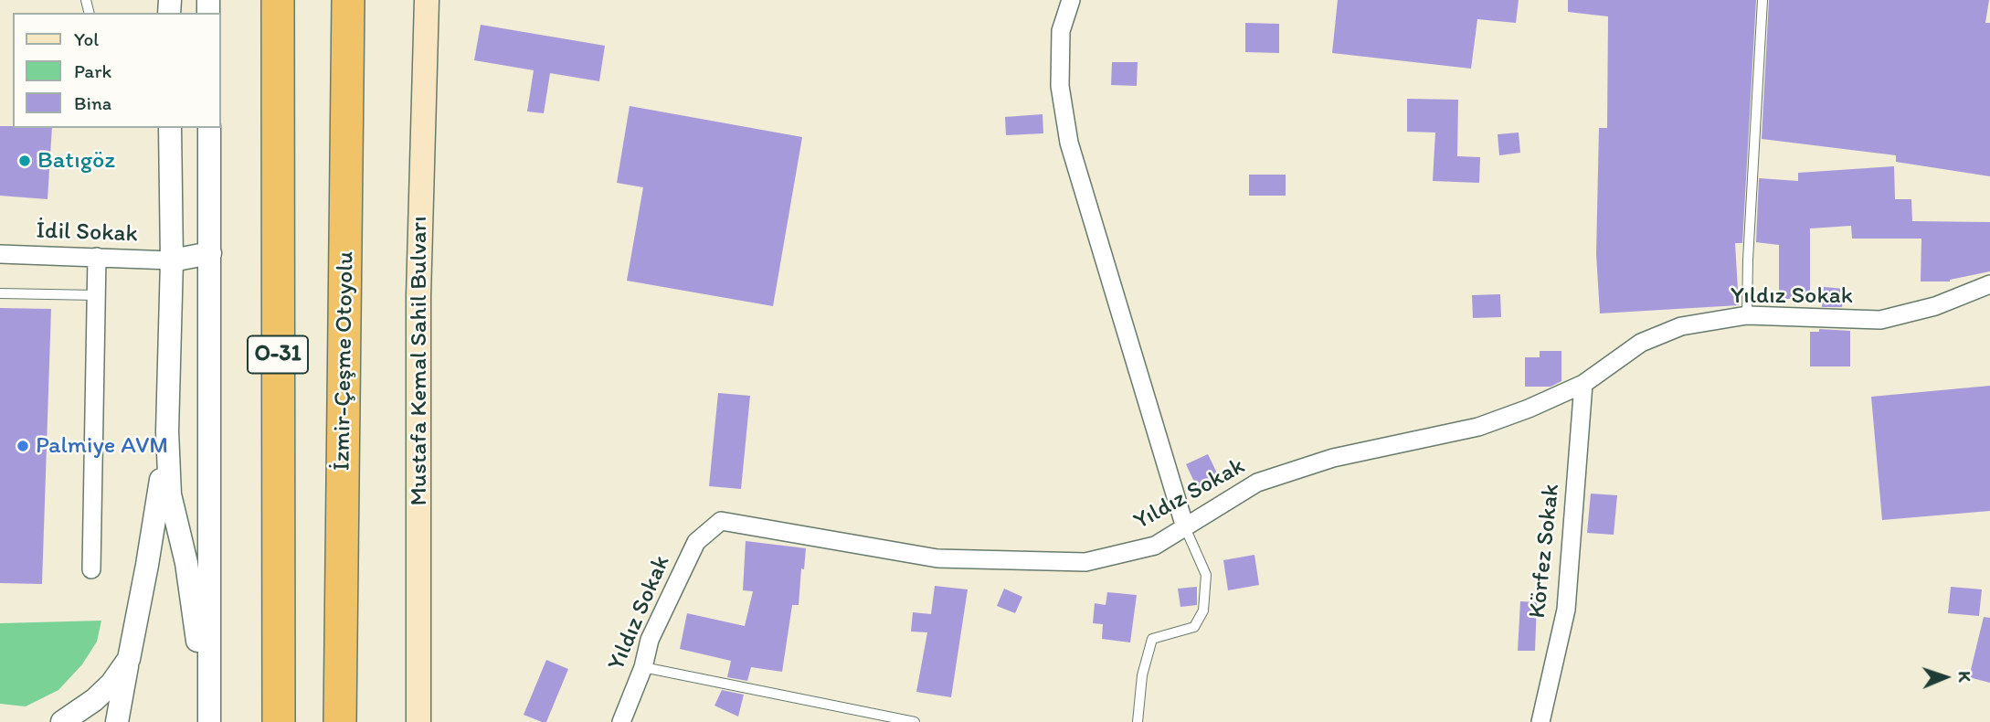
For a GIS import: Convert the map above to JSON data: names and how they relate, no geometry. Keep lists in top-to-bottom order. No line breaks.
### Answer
{"streets":{"highway":["O-31","İzmir-Çeşme Otoyolu"],"main road":["Mustafa Kemal Sahil Bulvarı"],"street":["İdil Sokak","Yıldız Sokak","Körfez Sokak"]},"crossings":[["Yıldız Sokak","Körfez Sokak"]],"places":["Batıgöz","Palmiye AVM"],"legend":["Yol","Park","Bina"],"north":"right"}
